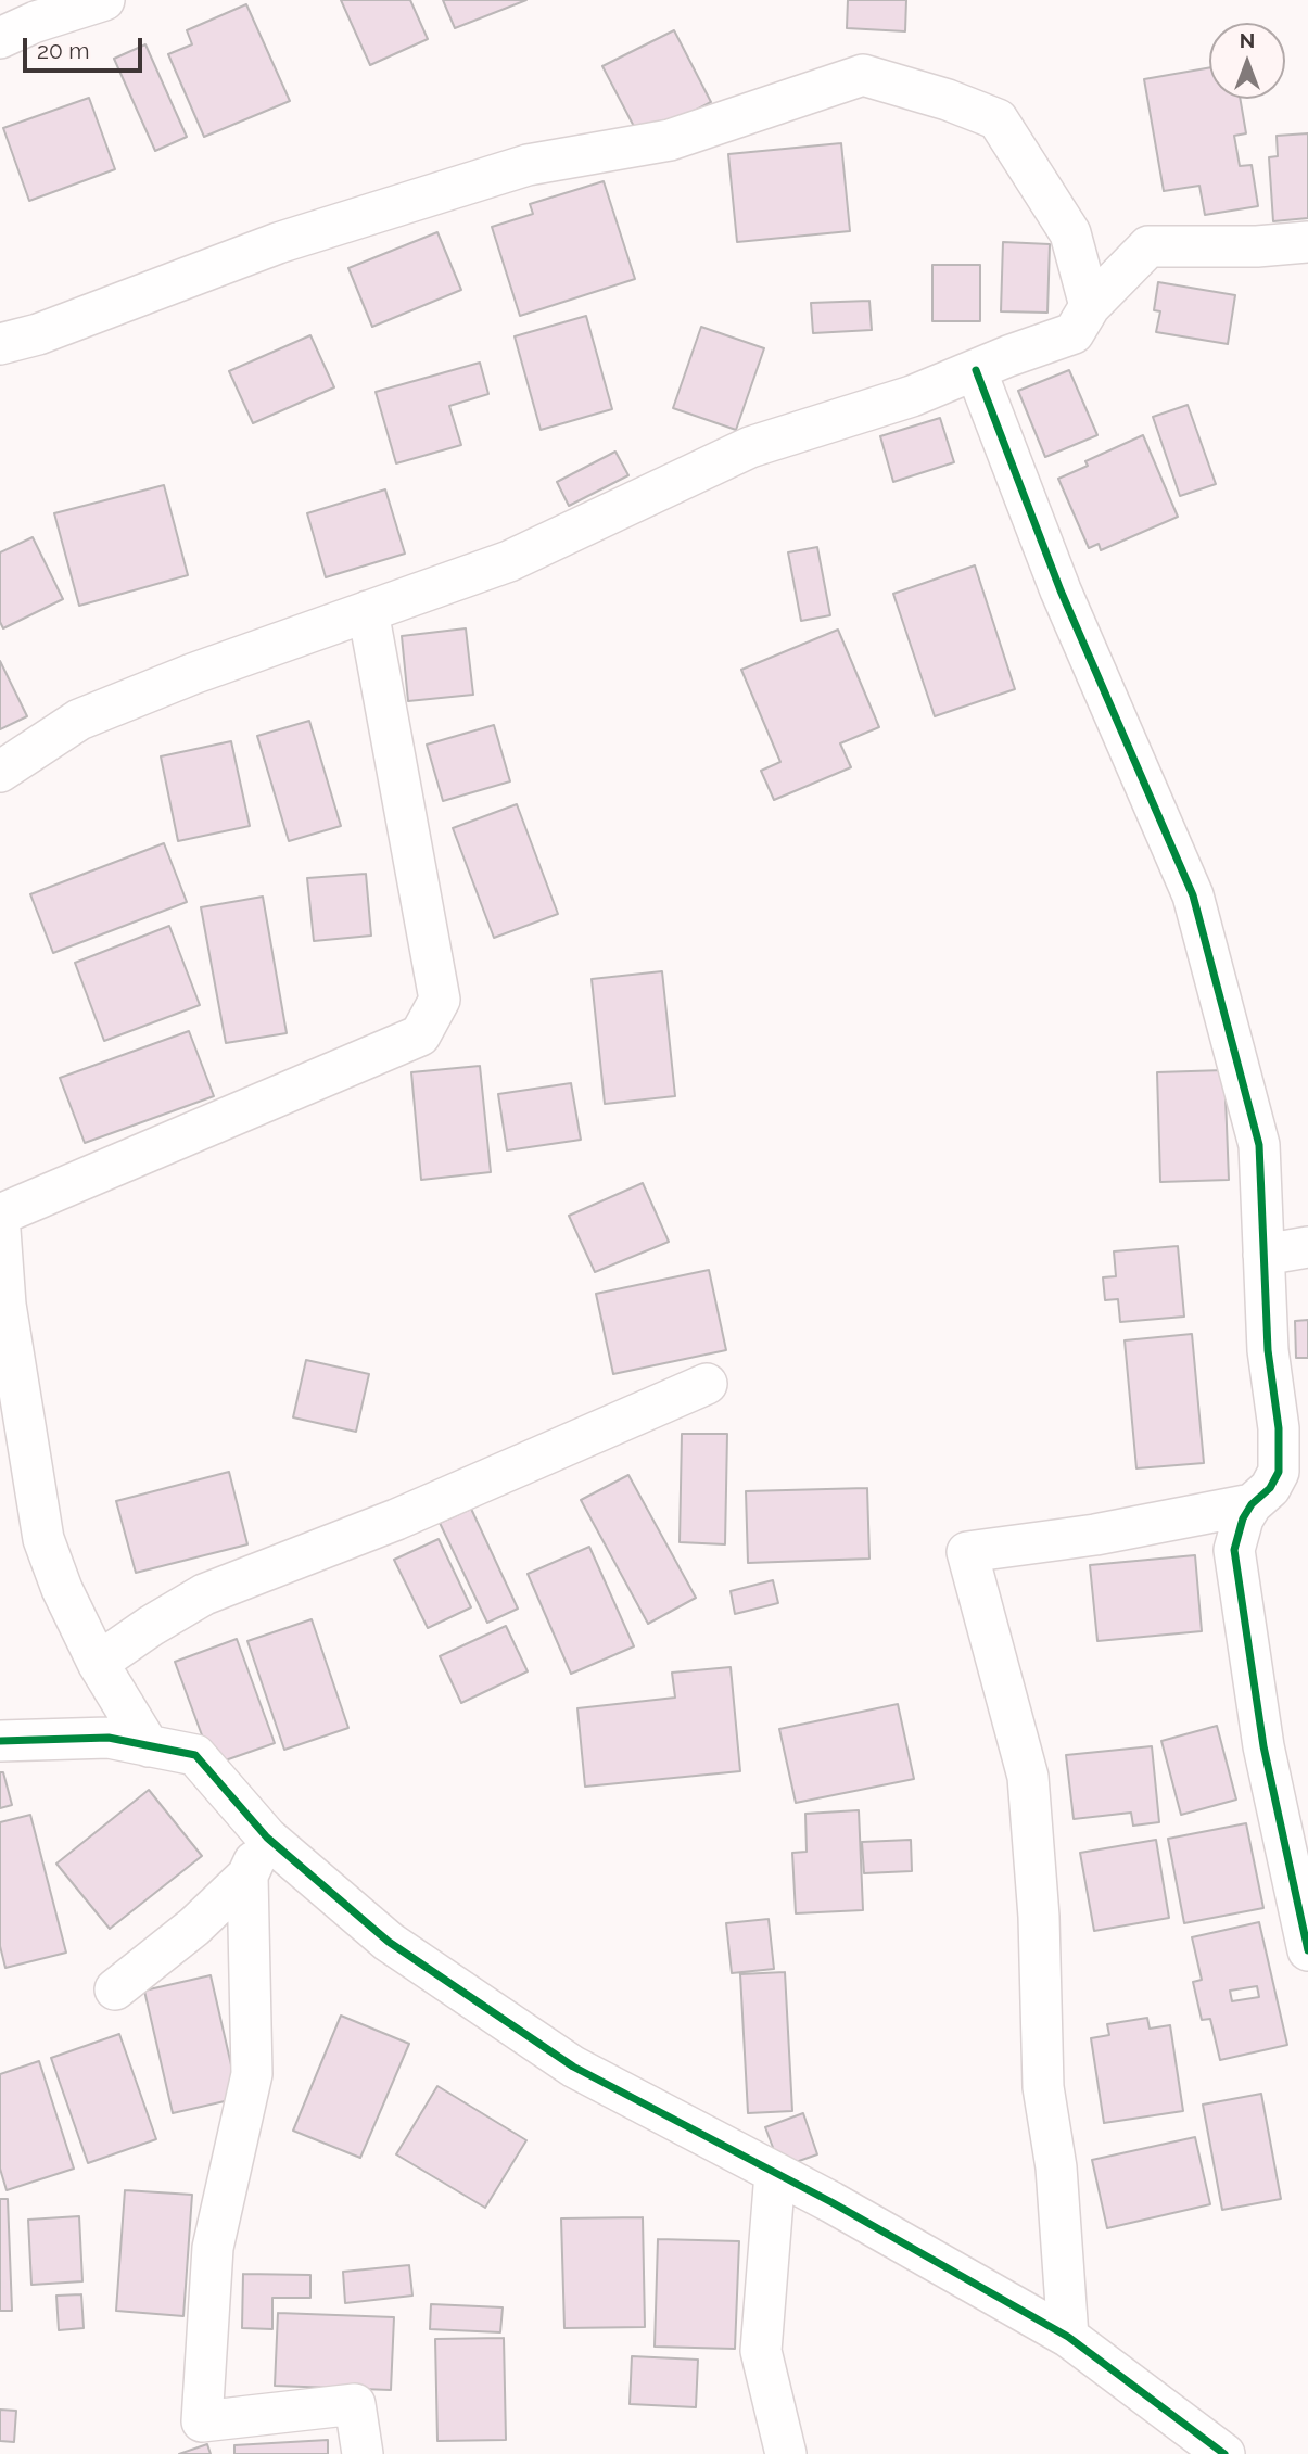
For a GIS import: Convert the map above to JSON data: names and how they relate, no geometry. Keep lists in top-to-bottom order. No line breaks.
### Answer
{"scale_bar":"20 m","north":"top"}
